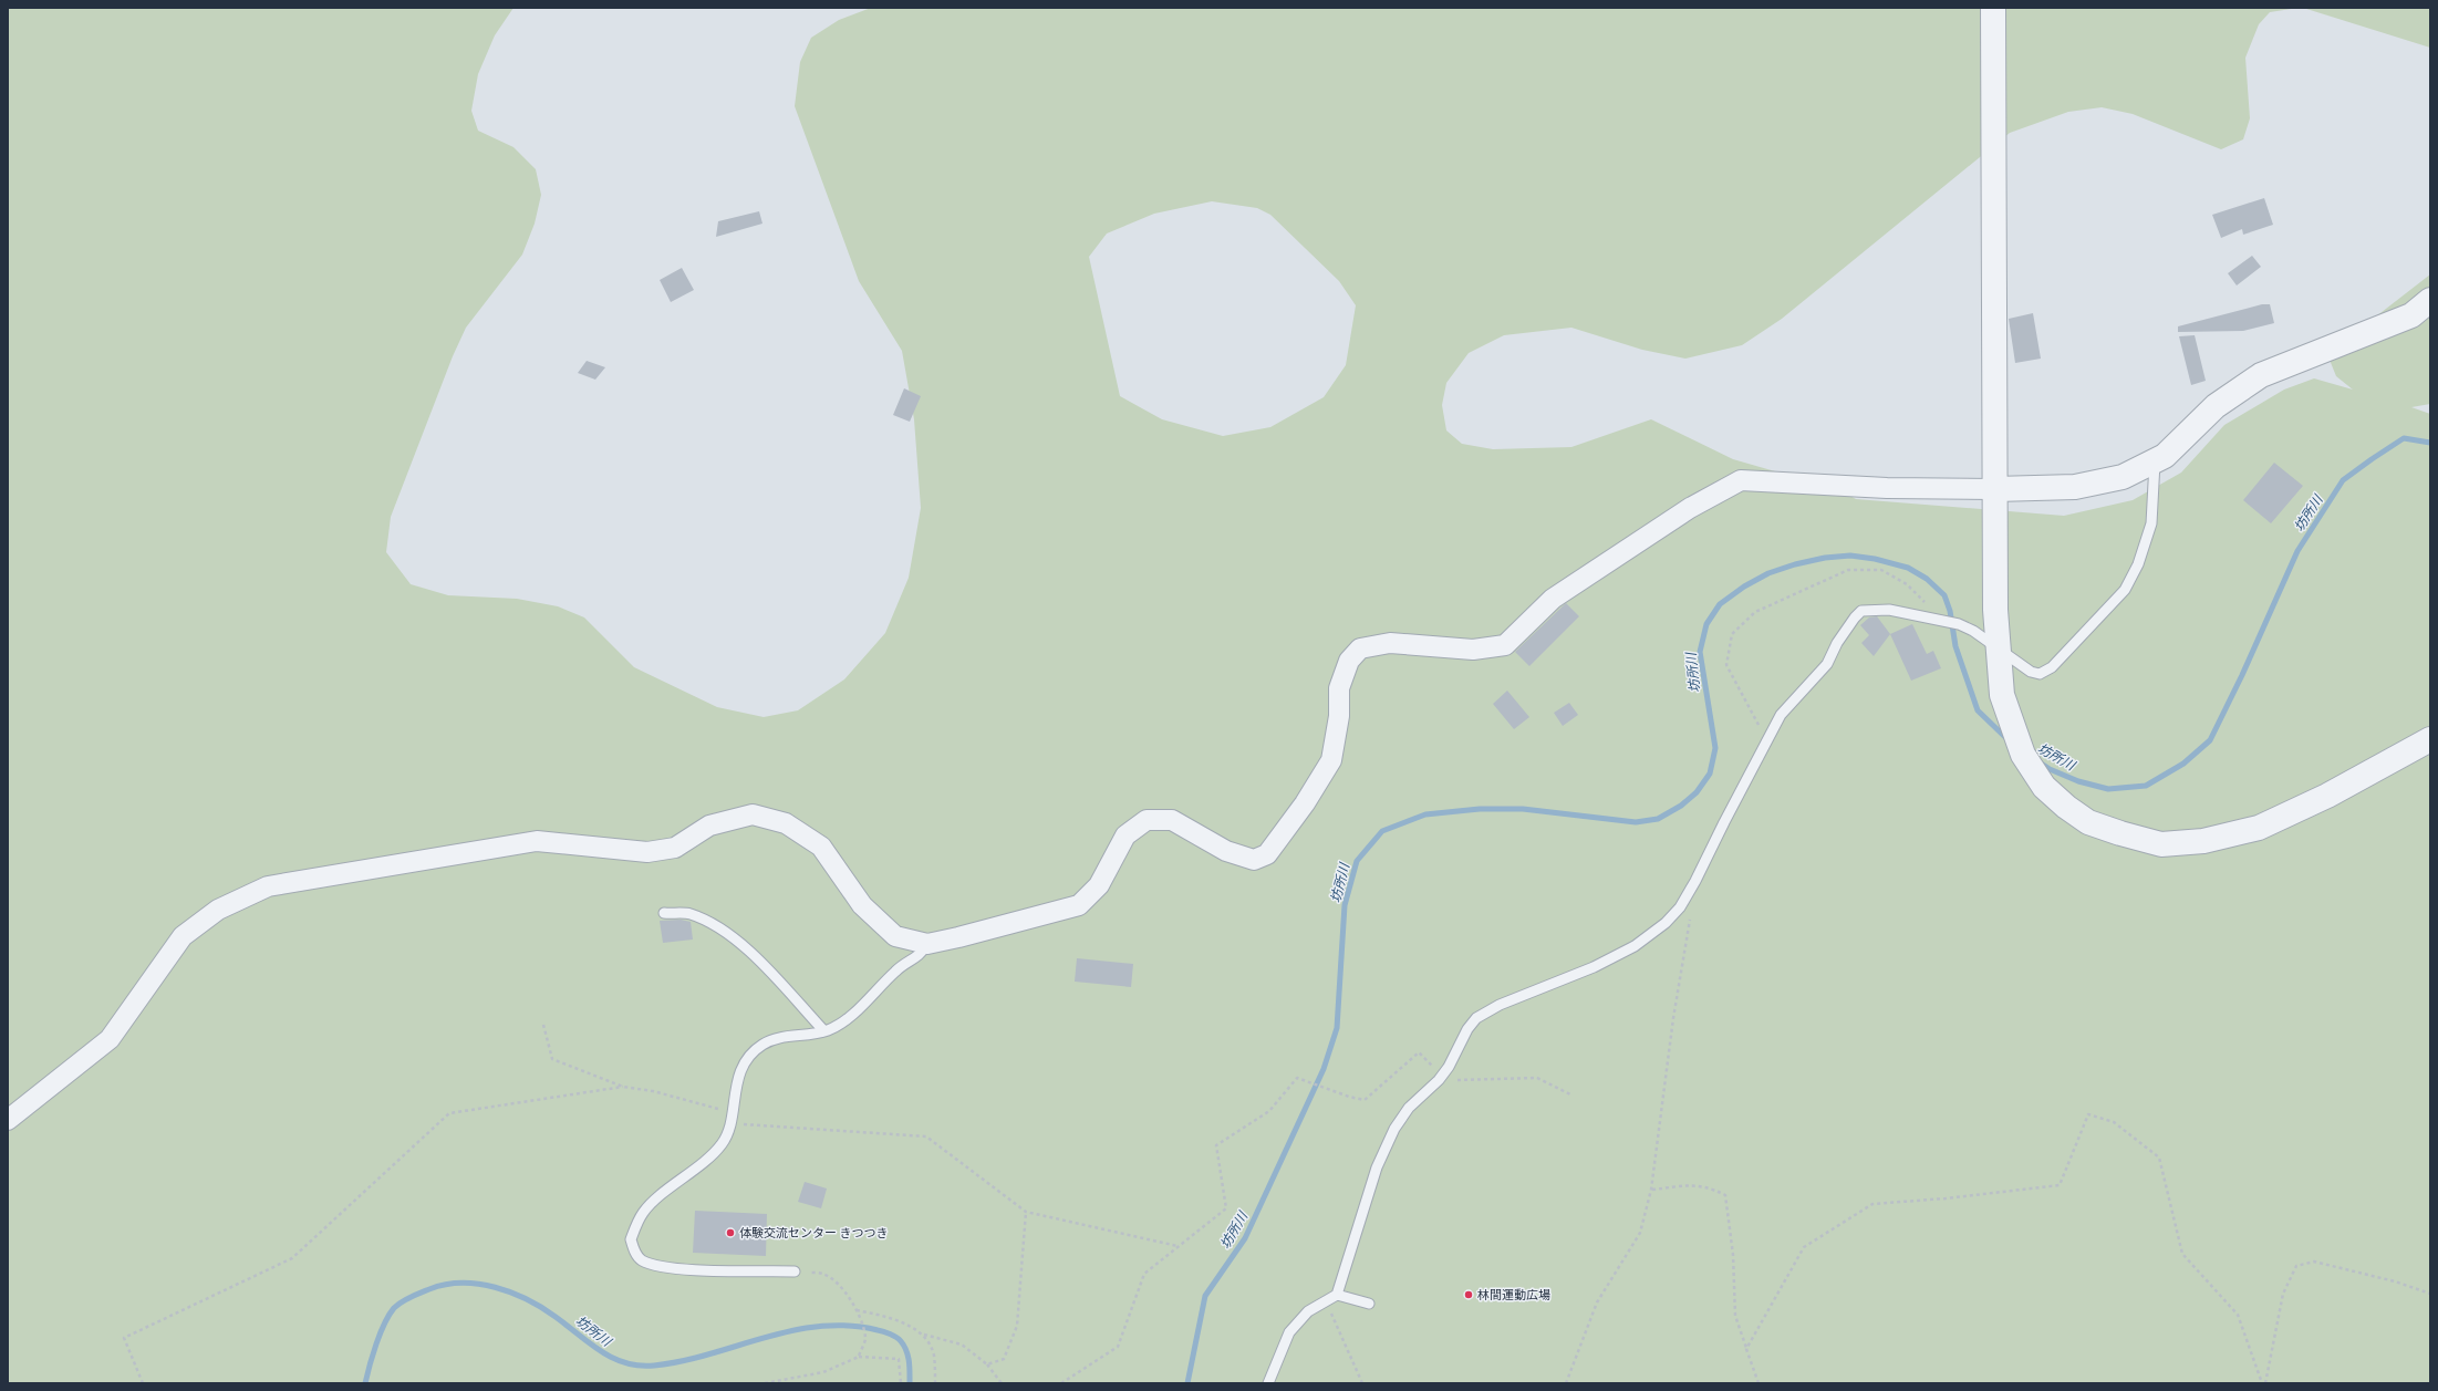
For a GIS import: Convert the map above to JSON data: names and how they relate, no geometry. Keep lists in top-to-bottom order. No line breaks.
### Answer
{"water":["坊所川"],"places":["体験交流センター きつつき","林間運動広場"]}
